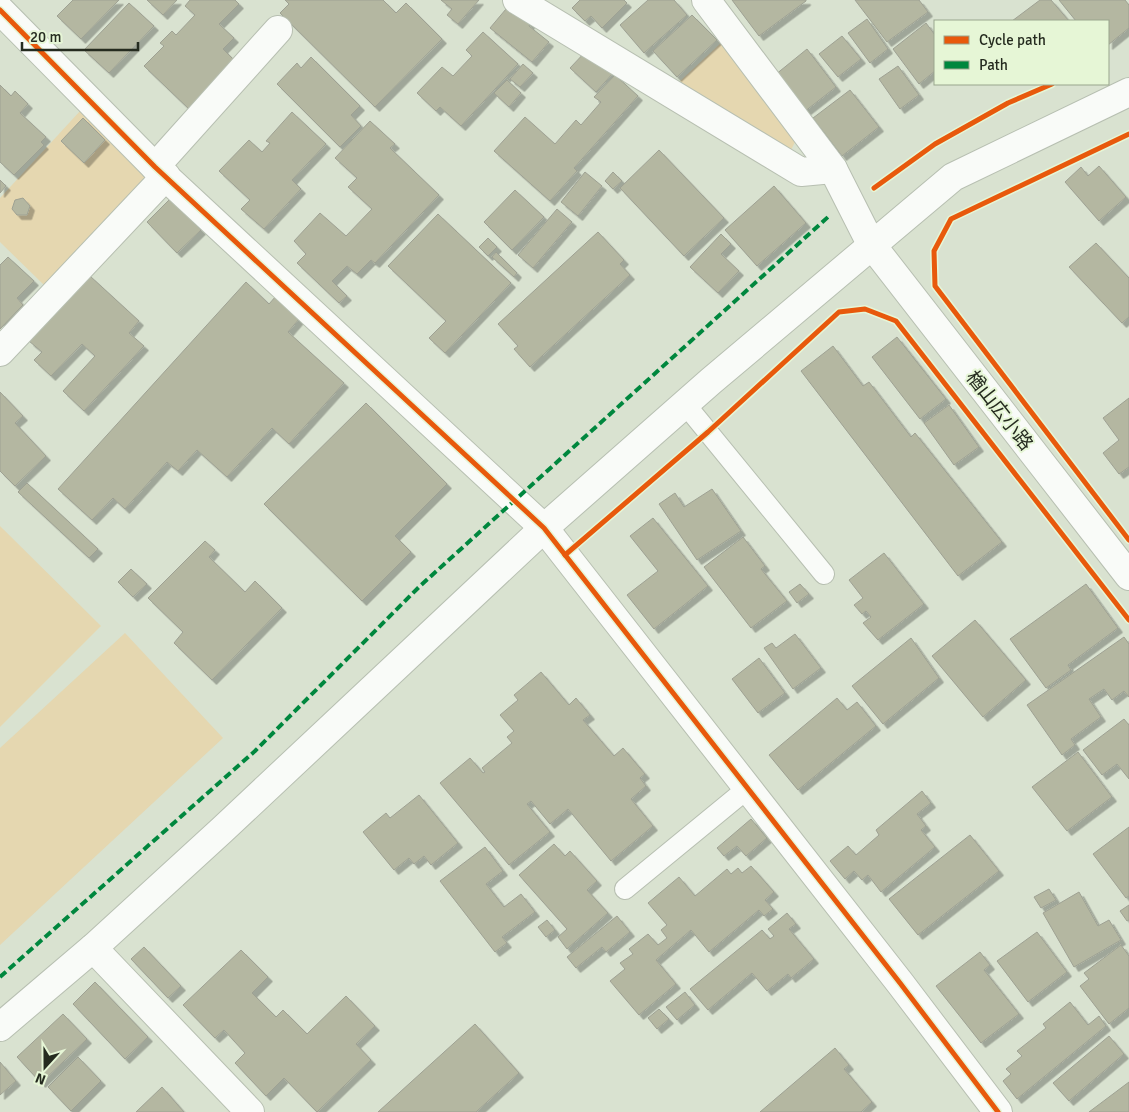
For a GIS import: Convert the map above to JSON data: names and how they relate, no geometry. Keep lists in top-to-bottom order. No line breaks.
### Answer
{"streets":{"street":["楢山広小路"]},"legend":["Cycle path","Path"],"scale_bar":"20 m","north":"bottom"}
